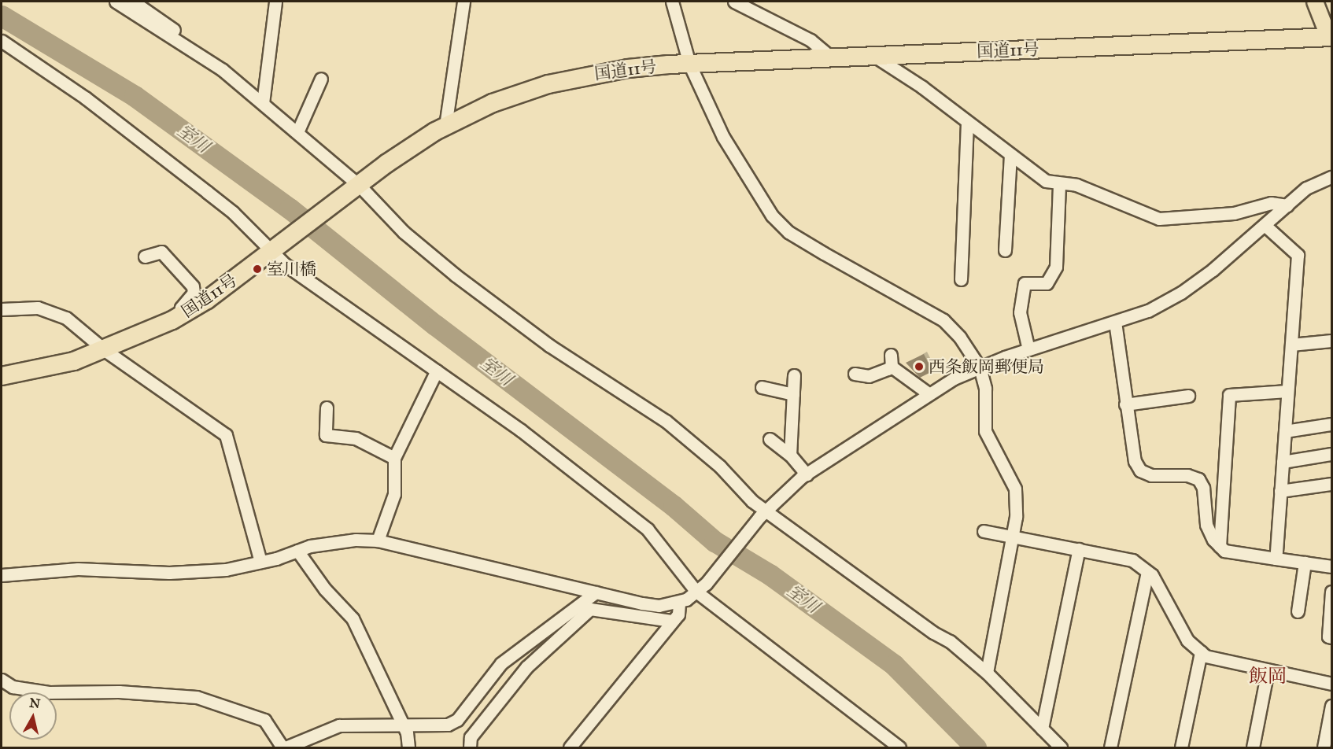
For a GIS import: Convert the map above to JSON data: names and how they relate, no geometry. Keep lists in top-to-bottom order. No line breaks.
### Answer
{"streets":{"highway":["国道11号"]},"districts":["飯岡"],"water":["室川"],"places":["室川橋","西条飯岡郵便局"],"north":"top"}
